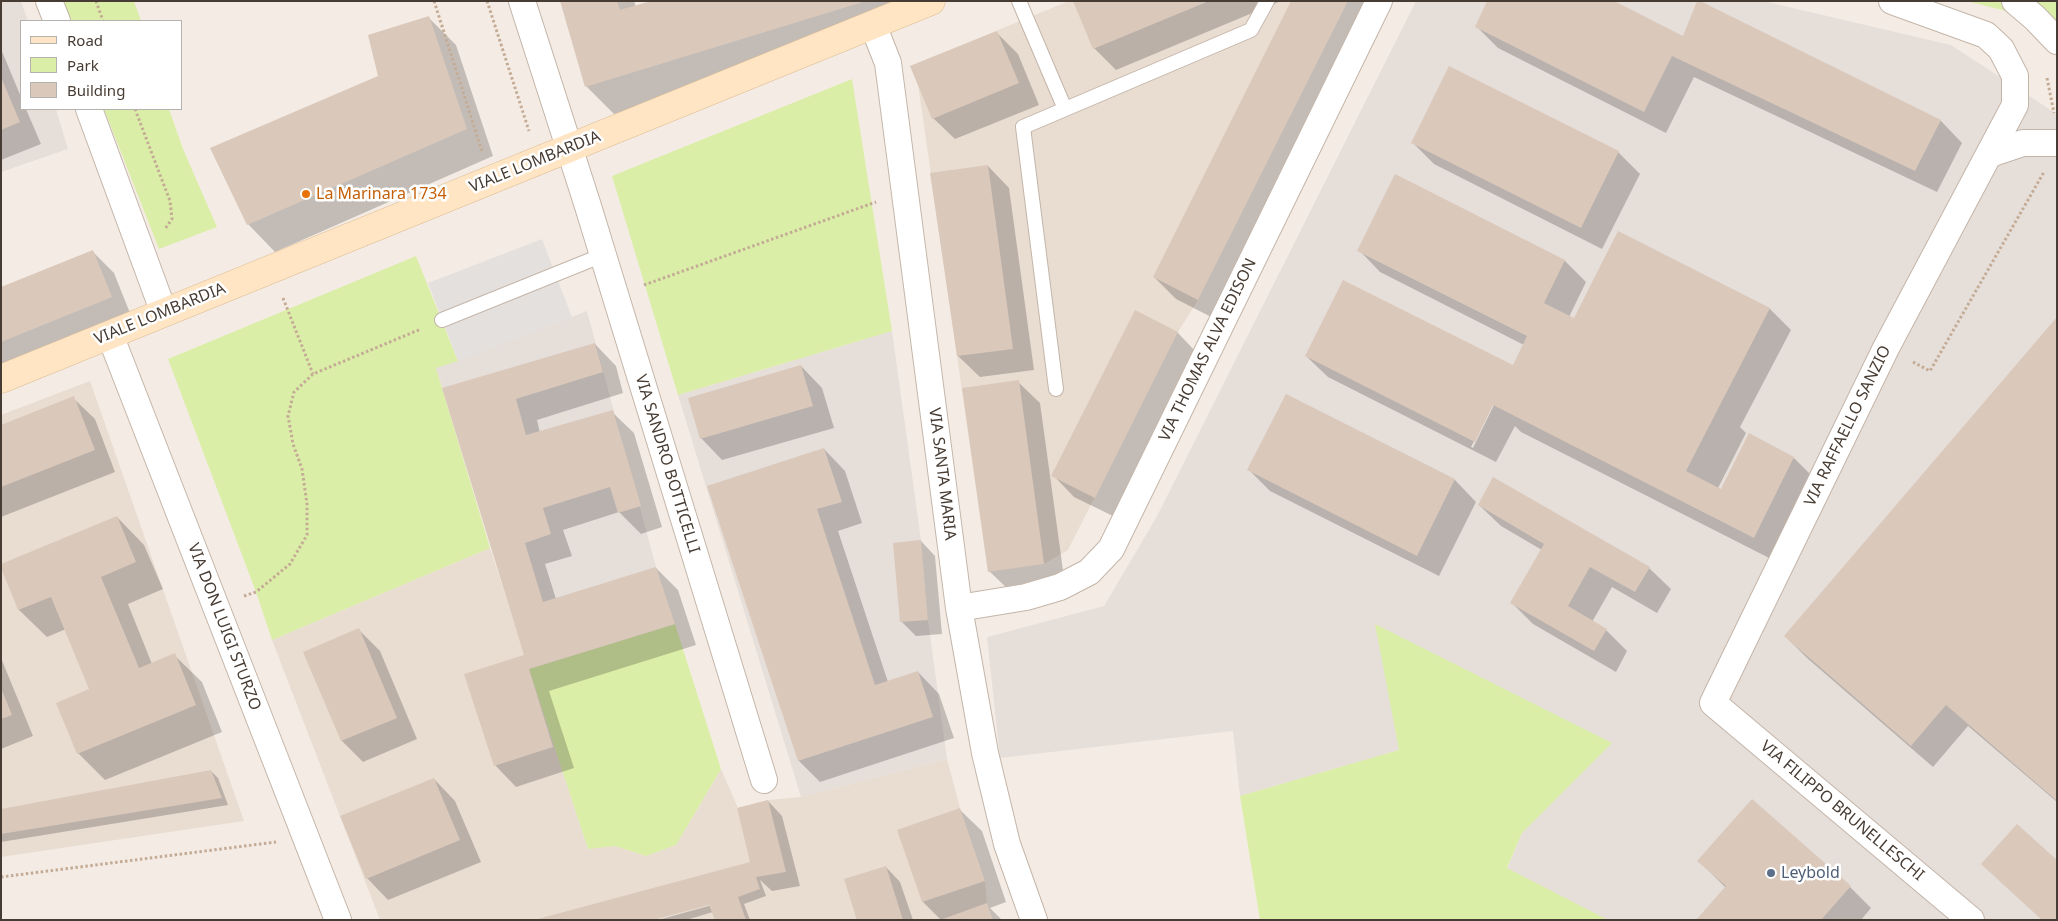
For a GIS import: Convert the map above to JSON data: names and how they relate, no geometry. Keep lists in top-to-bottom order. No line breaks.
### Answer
{"streets":{"street":["VIALE LOMBARDIA","VIA THOMAS ALVA EDISON","VIA RAFFAELLO SANZIO","VIA SANDRO BOTTICELLI","VIA SANTA MARIA","VIA DON LUIGI STURZO","VIA FILIPPO BRUNELLESCHI"]},"crossings":[["VIALE LOMBARDIA","VIA SANDRO BOTTICELLI"],["VIALE LOMBARDIA","VIA SANTA MARIA"],["VIALE LOMBARDIA","VIA DON LUIGI STURZO"],["VIA THOMAS ALVA EDISON","VIA SANTA MARIA"],["VIA RAFFAELLO SANZIO","VIA FILIPPO BRUNELLESCHI"]],"places":["La Marinara 1734","Leybold"],"legend":["Road","Park","Building"]}
